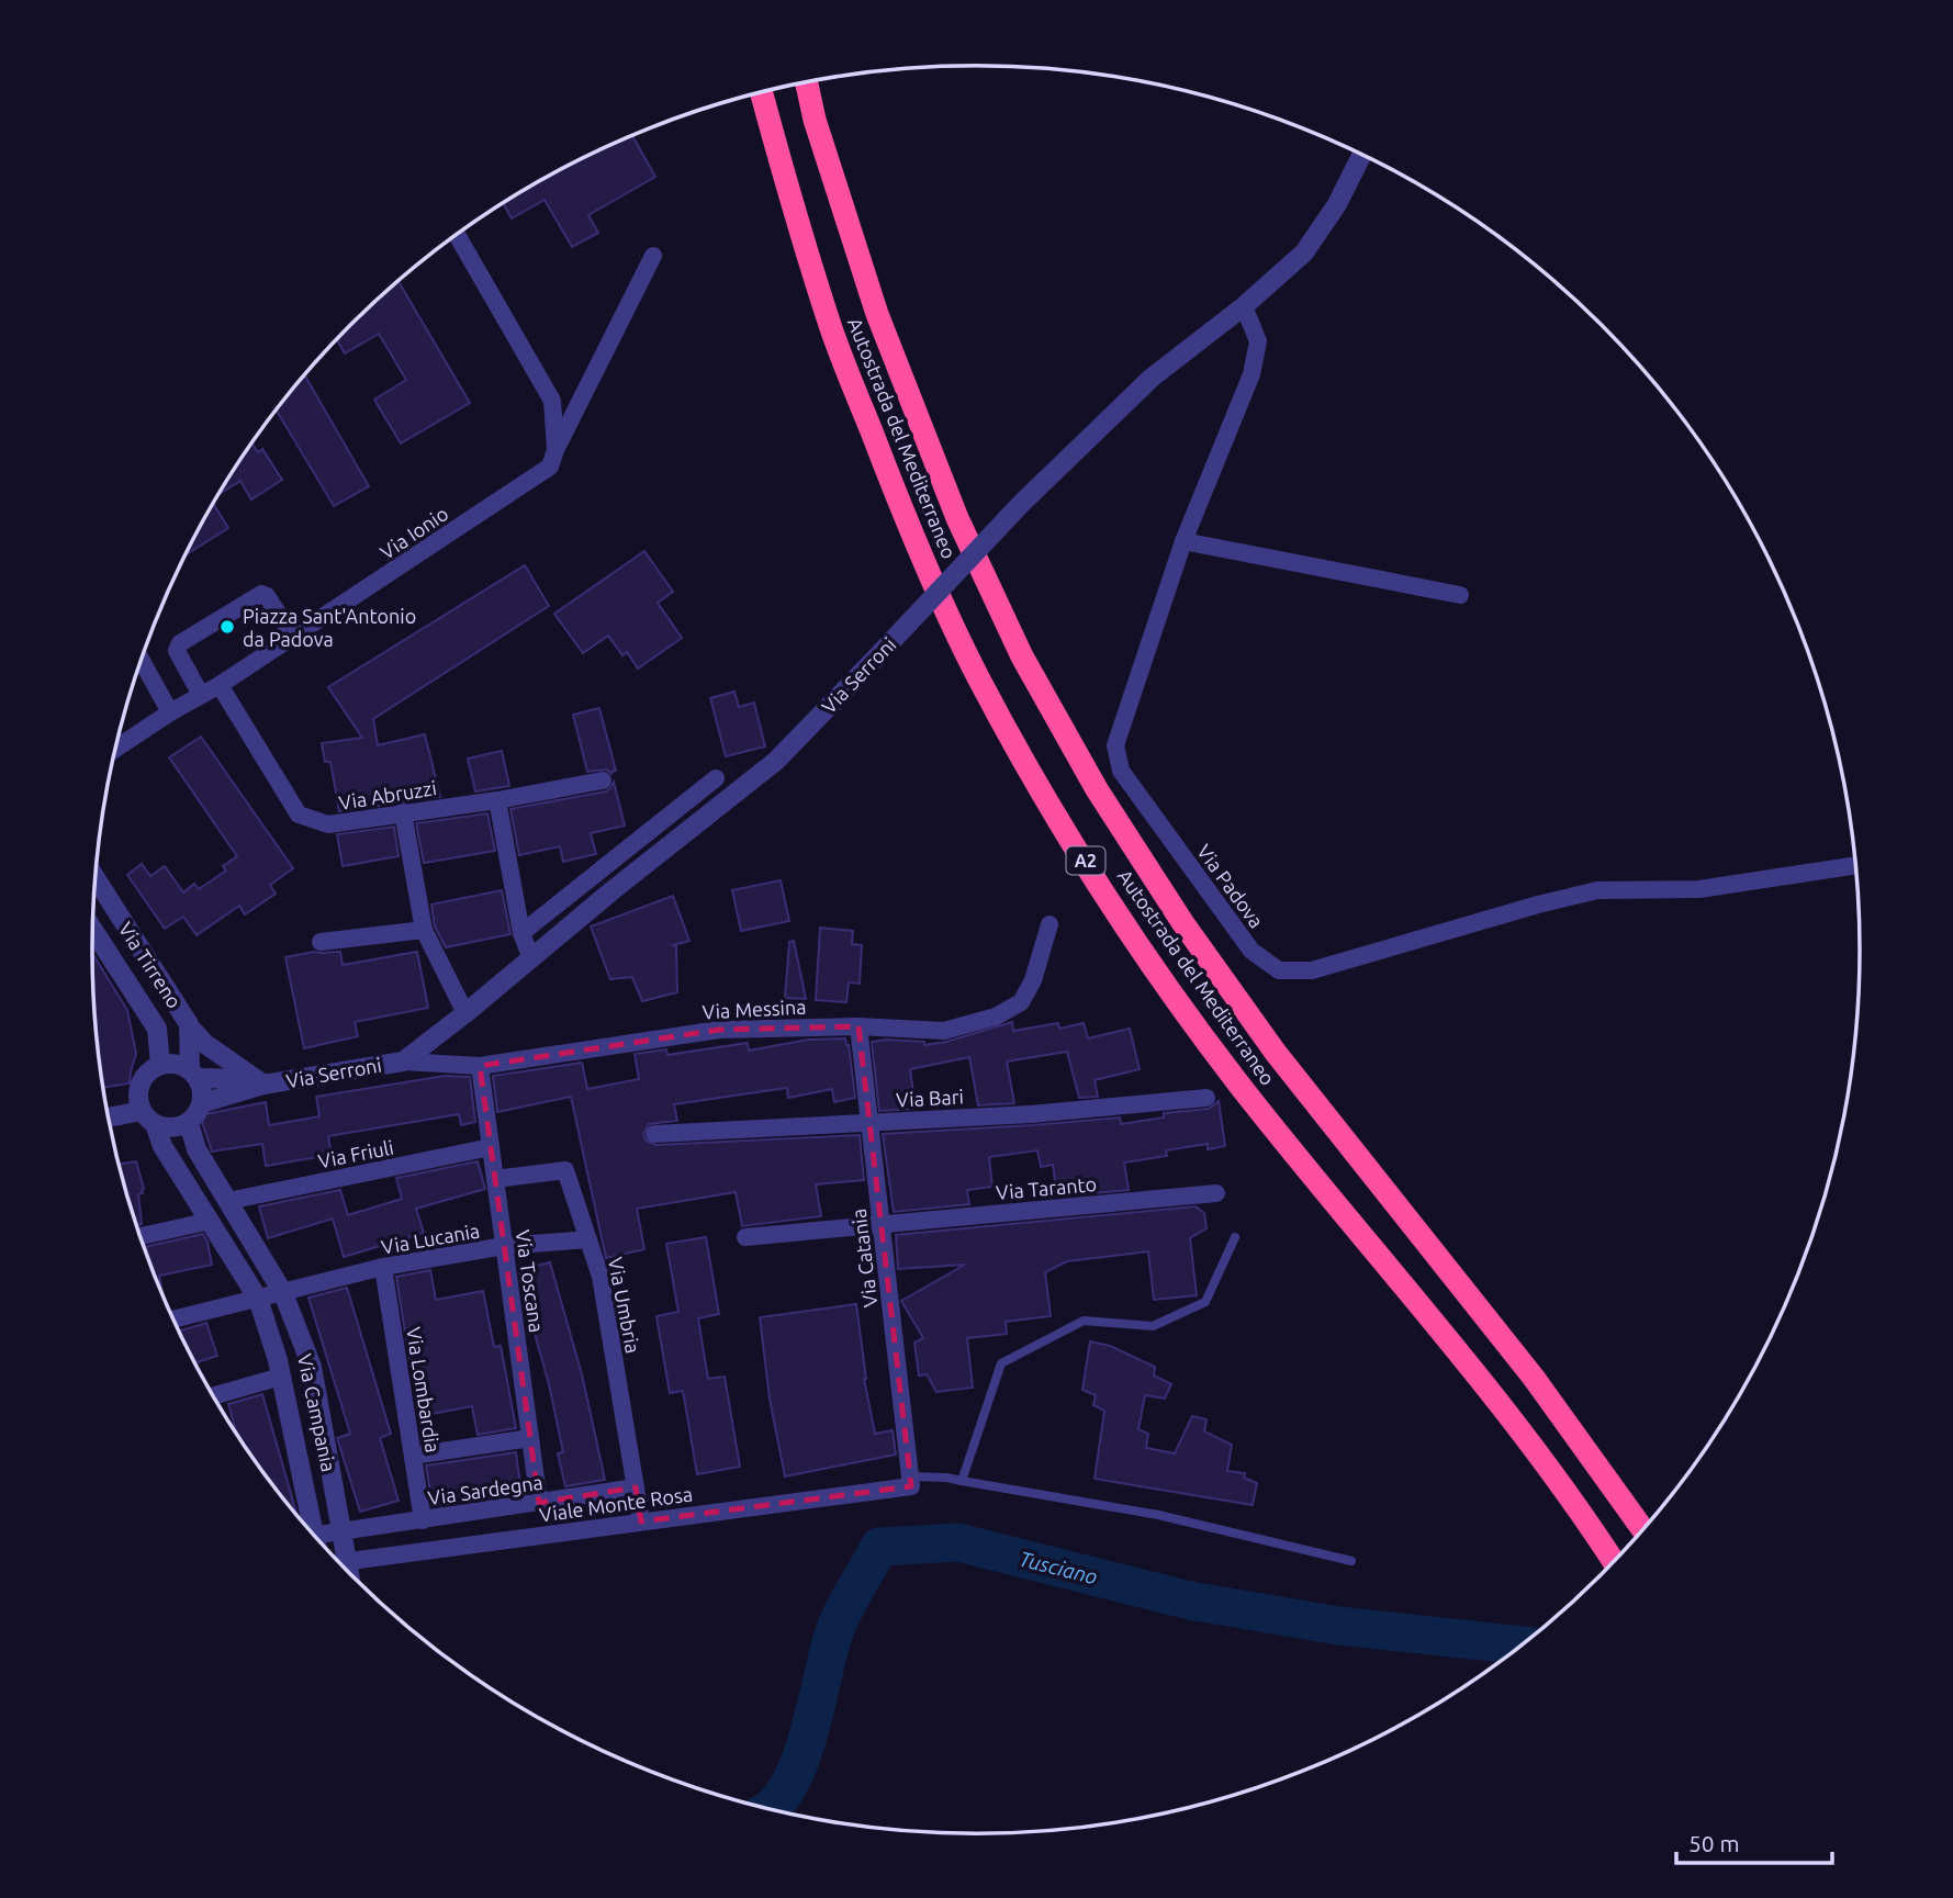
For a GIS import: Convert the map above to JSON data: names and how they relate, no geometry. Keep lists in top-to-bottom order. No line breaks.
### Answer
{"streets":{"highway":["Autostrada del Mediterraneo","A2"],"street":["Via Ionio","Via Serroni","Via Abruzzi","Via Padova","Via Tirreno","Via Messina","Via Bari","Via Friuli","Via Taranto","Via Lucania","Via Catania","Via Toscana","Via Umbria","Via Lombardia","Via Campania","Via Sardegna","Viale Monte Rosa"]},"crossings":[["Via Ionio","Via Abruzzi"],["Via Serroni","Via Padova"],["Via Serroni","Via Tirreno"],["Via Serroni","Via Messina"],["Via Serroni","Via Campania"],["Via Tirreno","Via Campania"],["Via Messina","Via Catania"],["Via Messina","Via Toscana"],["Via Bari","Via Catania"],["Via Friuli","Via Toscana"],["Via Friuli","Via Campania"],["Via Taranto","Via Catania"],["Via Lucania","Via Toscana"],["Via Lucania","Via Umbria"],["Via Lucania","Via Lombardia"],["Via Lucania","Via Campania"],["Via Catania","Viale Monte Rosa"],["Via Toscana","Via Umbria"],["Via Toscana","Via Sardegna"],["Via Umbria","Via Sardegna"],["Via Umbria","Viale Monte Rosa"],["Via Lombardia","Via Sardegna"],["Via Campania","Via Sardegna"]],"water":["Tusciano"],"places":["Piazza Sant'Antonio da Padova"],"scale_bar":"50 m"}
